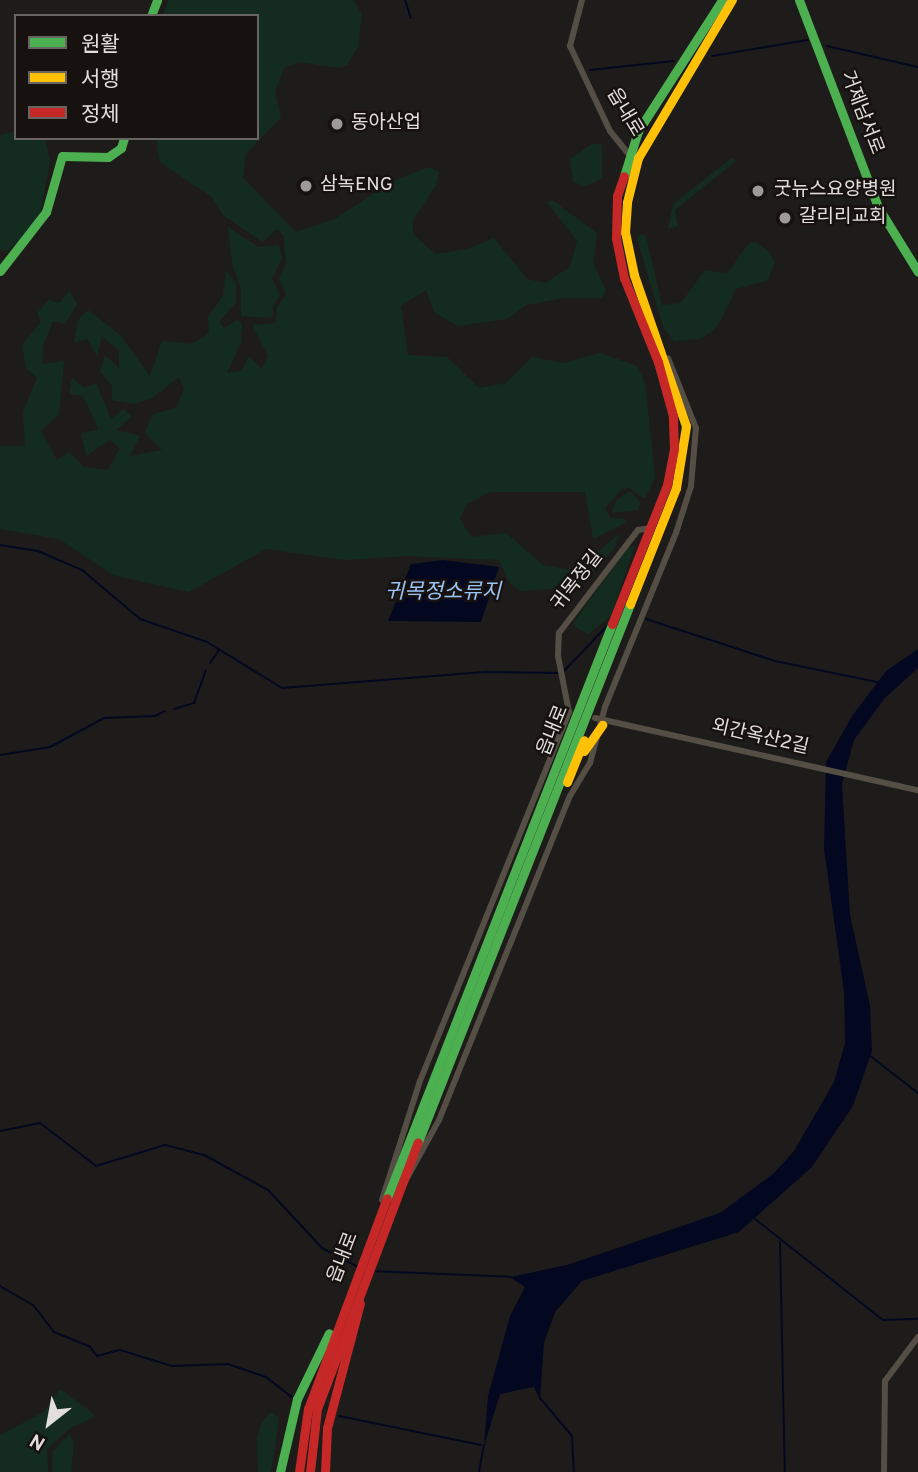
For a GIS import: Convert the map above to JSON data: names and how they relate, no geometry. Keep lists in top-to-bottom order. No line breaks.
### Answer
{"streets":{"street":["읍내로","거제남서로","귀목정길","외간옥산2길"]},"crossings":[["읍내로","귀목정길"],["읍내로","외간옥산2길"]],"water":["귀목정소류지"],"places":["동아산업","삼녹ENG","굿뉴스요양병원","갈리리교회"],"legend":["원활","서행","정체"],"north":"bottom left"}
